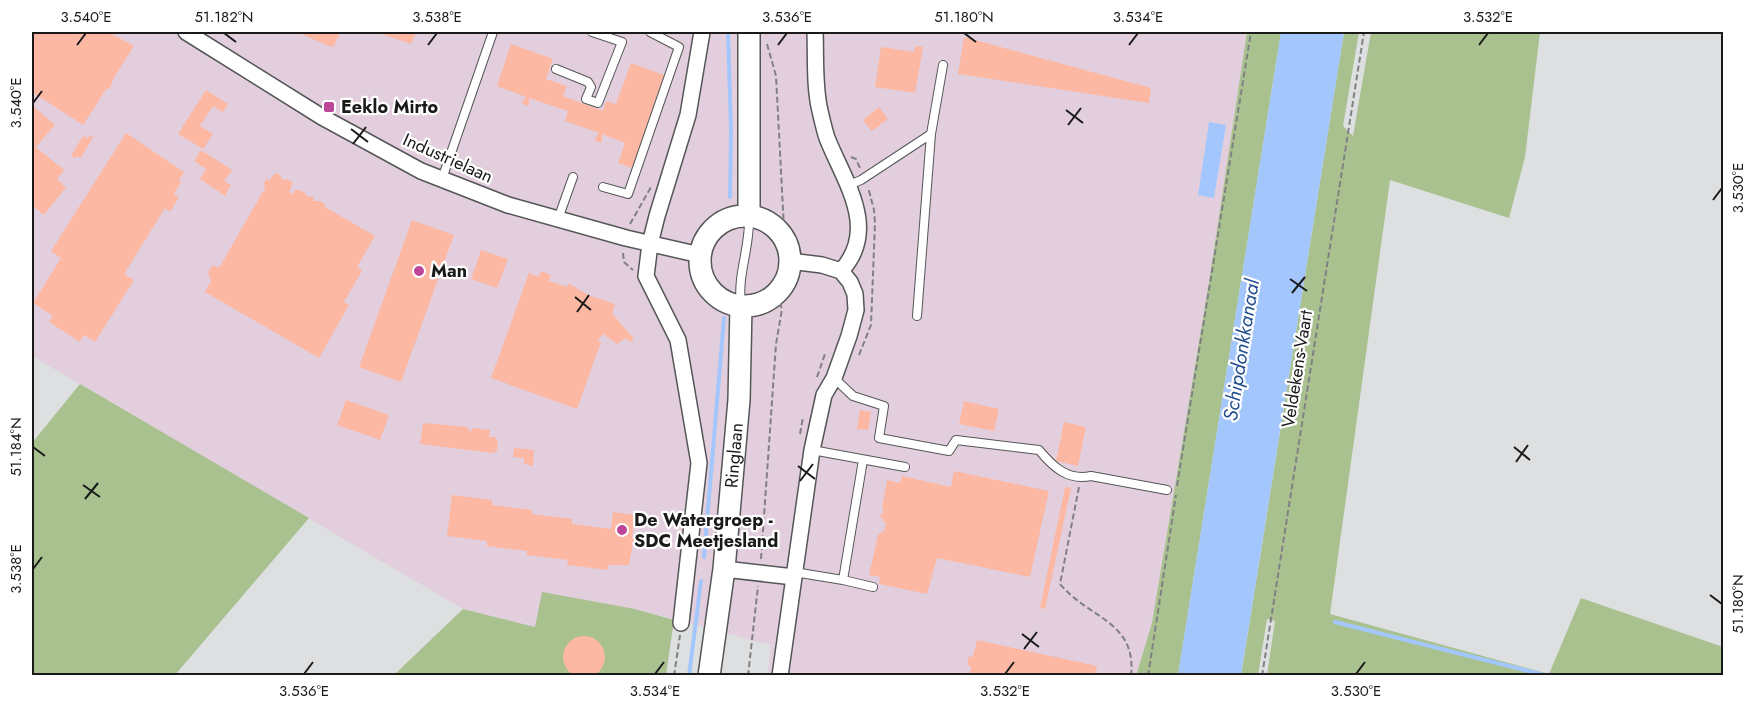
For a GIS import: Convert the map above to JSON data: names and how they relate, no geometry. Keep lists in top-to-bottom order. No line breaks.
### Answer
{"streets":{"main road":["Ringlaan"],"street":["Industrielaan"],"path":["Veldekens-Vaart"]},"water":["Schipdonkkanaal"],"places":{"transit":["Eeklo Mirto"],"other":["Man","De Watergroep - SDC Meetjesland"]},"coordinates":["3.540°E","51.182°N","3.538°E","3.536°E","51.180°N","3.534°E","3.532°E","3.530°E","51.184°N"]}
